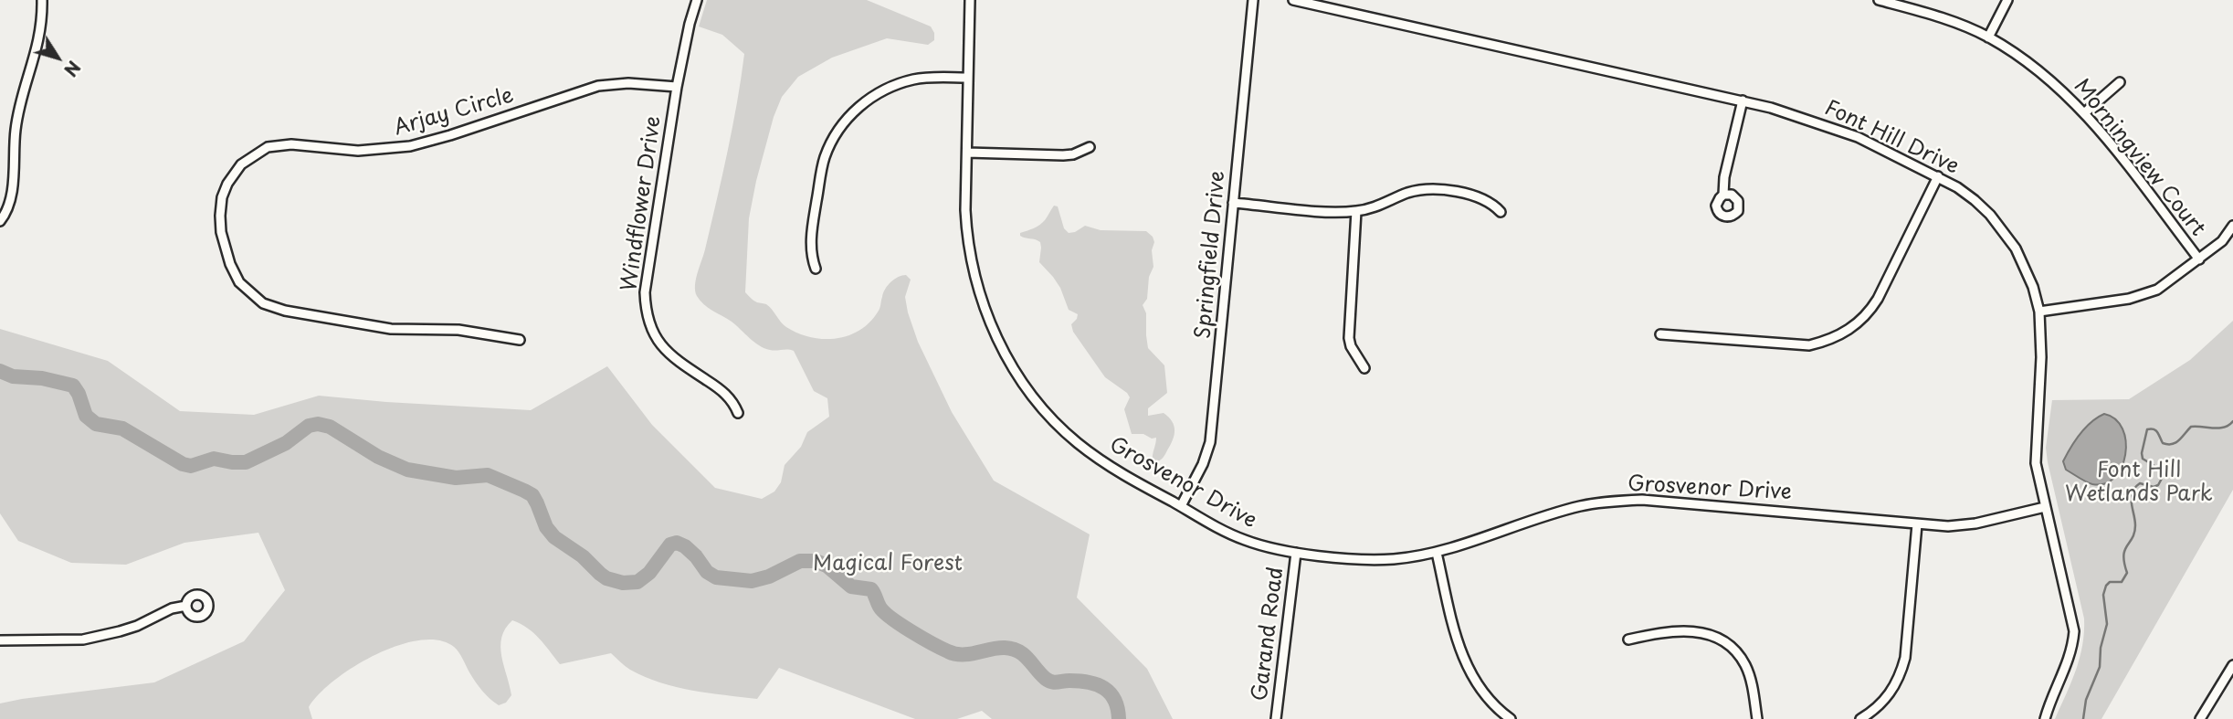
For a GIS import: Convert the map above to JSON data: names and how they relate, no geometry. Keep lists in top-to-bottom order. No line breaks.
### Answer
{"streets":{"street":["Arjay Circle","Font Hill Drive","Morningview Court","Windflower Drive","Springfield Drive","Grosvenor Drive","Garand Road"]},"crossings":[["Arjay Circle","Windflower Drive"],["Font Hill Drive","Grosvenor Drive"],["Springfield Drive","Grosvenor Drive"],["Grosvenor Drive","Garand Road"]],"parks":["Font Hill Wetlands Park","Magical Forest"],"north":"bottom right"}
